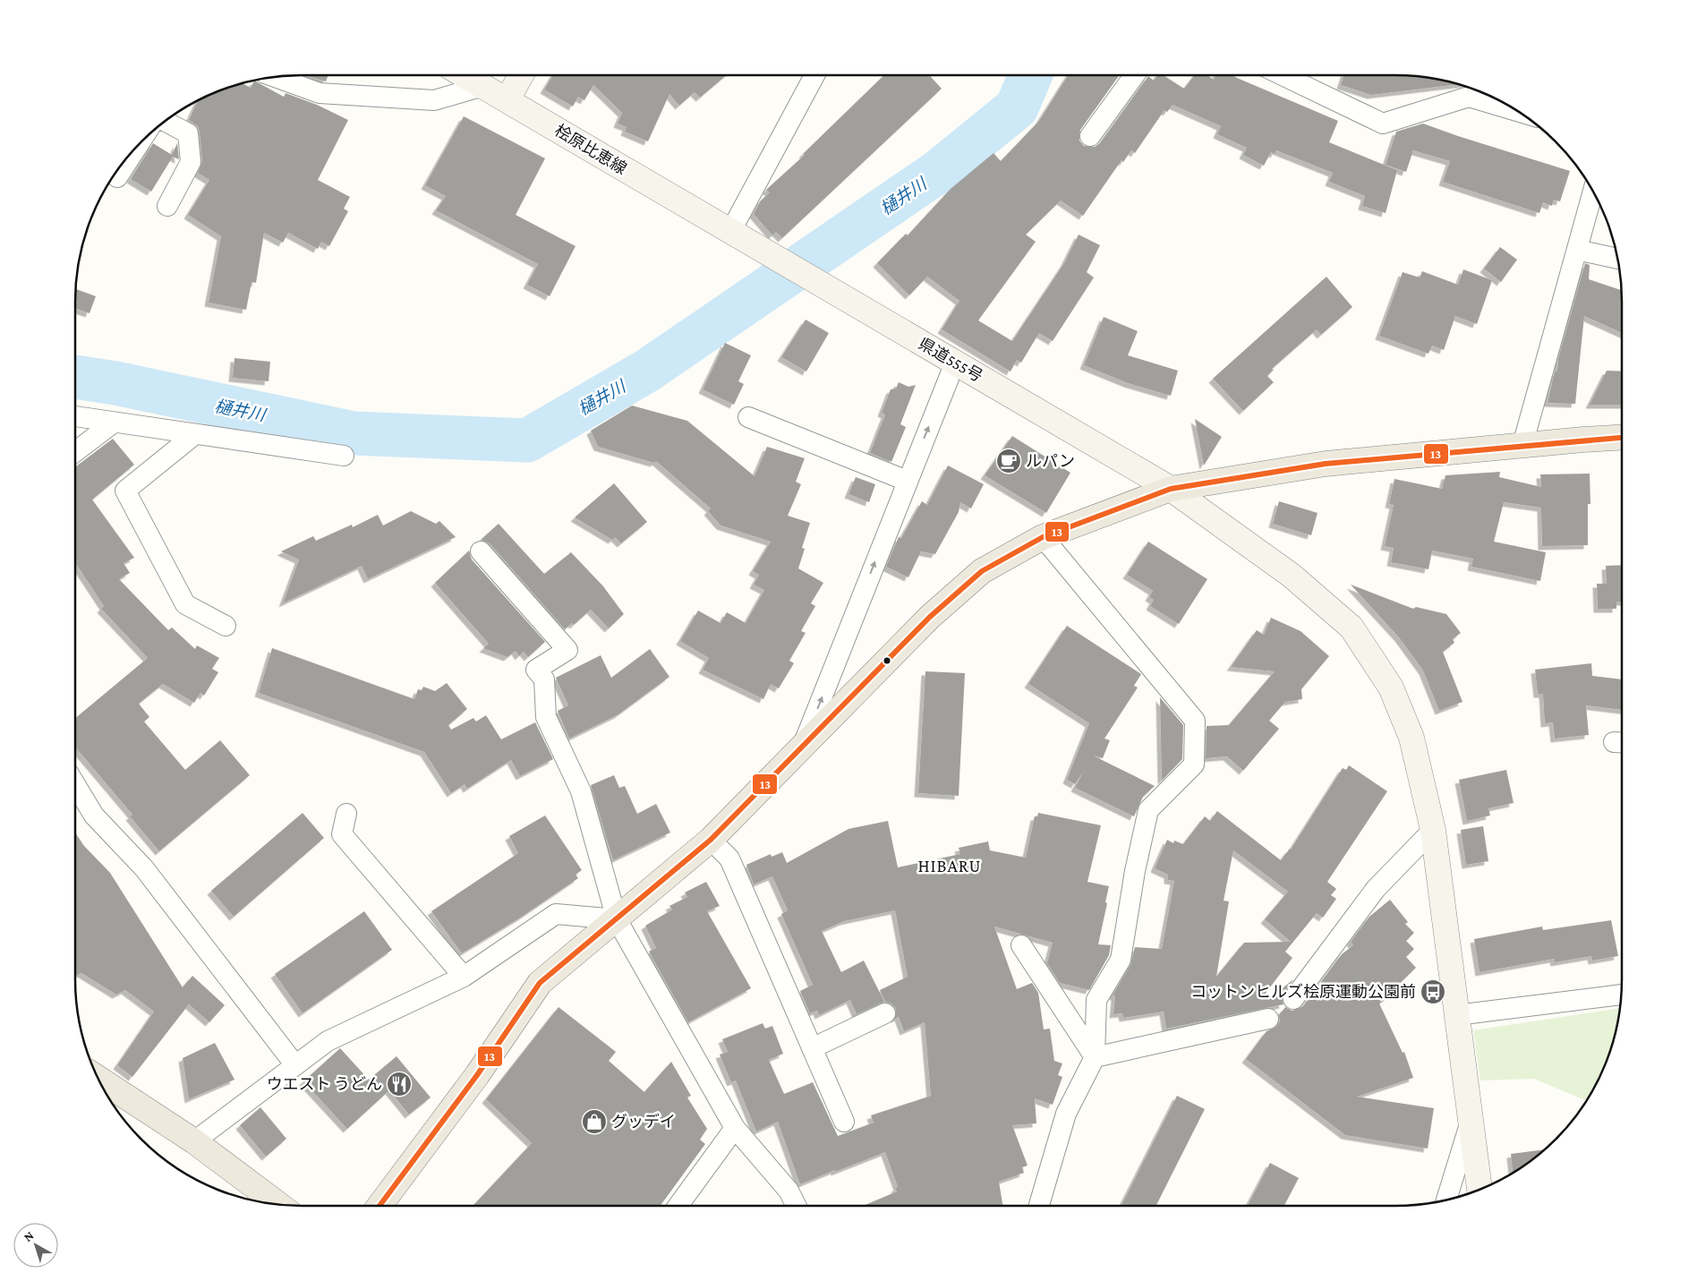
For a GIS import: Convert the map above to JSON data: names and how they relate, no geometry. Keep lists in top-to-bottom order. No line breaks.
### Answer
{"streets":{"street":["桧原比恵線","県道555号"]},"crossings":[["桧原比恵線","県道555号"]],"districts":["HIBARU"],"water":["樋井川"],"places":{"cafe":["ルパン"],"bus stop":["コットンヒルズ桧原運動公園前"],"restaurant":["ウエスト うどん"],"shop":["グッデイ"]},"lines":["transit line 13"],"north":"top left"}
